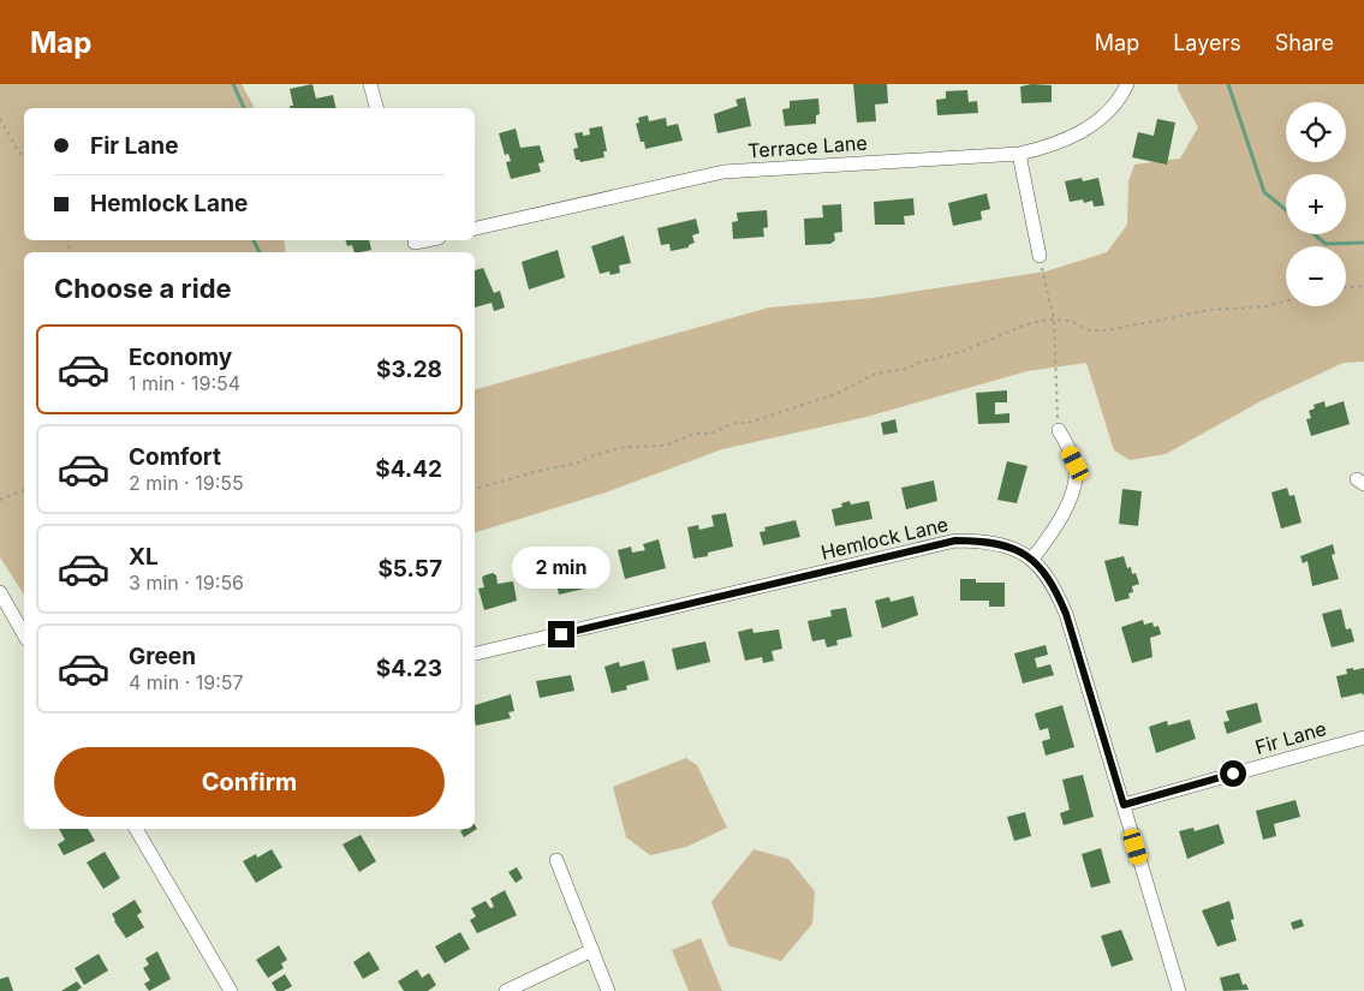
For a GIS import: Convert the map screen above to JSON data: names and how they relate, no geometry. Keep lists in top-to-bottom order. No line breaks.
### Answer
{"streets":{"street":["Terrace Lane","Hemlock Lane","Fir Lane"]},"crossings":[["Hemlock Lane","Fir Lane"]],"page":{"header":"Map","nav":["Map","Layers","Share"],"map_buttons":["+","−"],"banner":["Fir Lane","Hemlock Lane"],"heading":"Choose a ride","list":[{"name":"Economy","note":"1 min · 19:54","value":"$3.28"},{"name":"Comfort","note":"2 min · 19:55","value":"$4.42"},{"name":"XL","note":"3 min · 19:56","value":"$5.57"},{"name":"Green","note":"4 min · 19:57","value":"$4.23"}],"bubble":"2 min","buttons":"Confirm"}}
